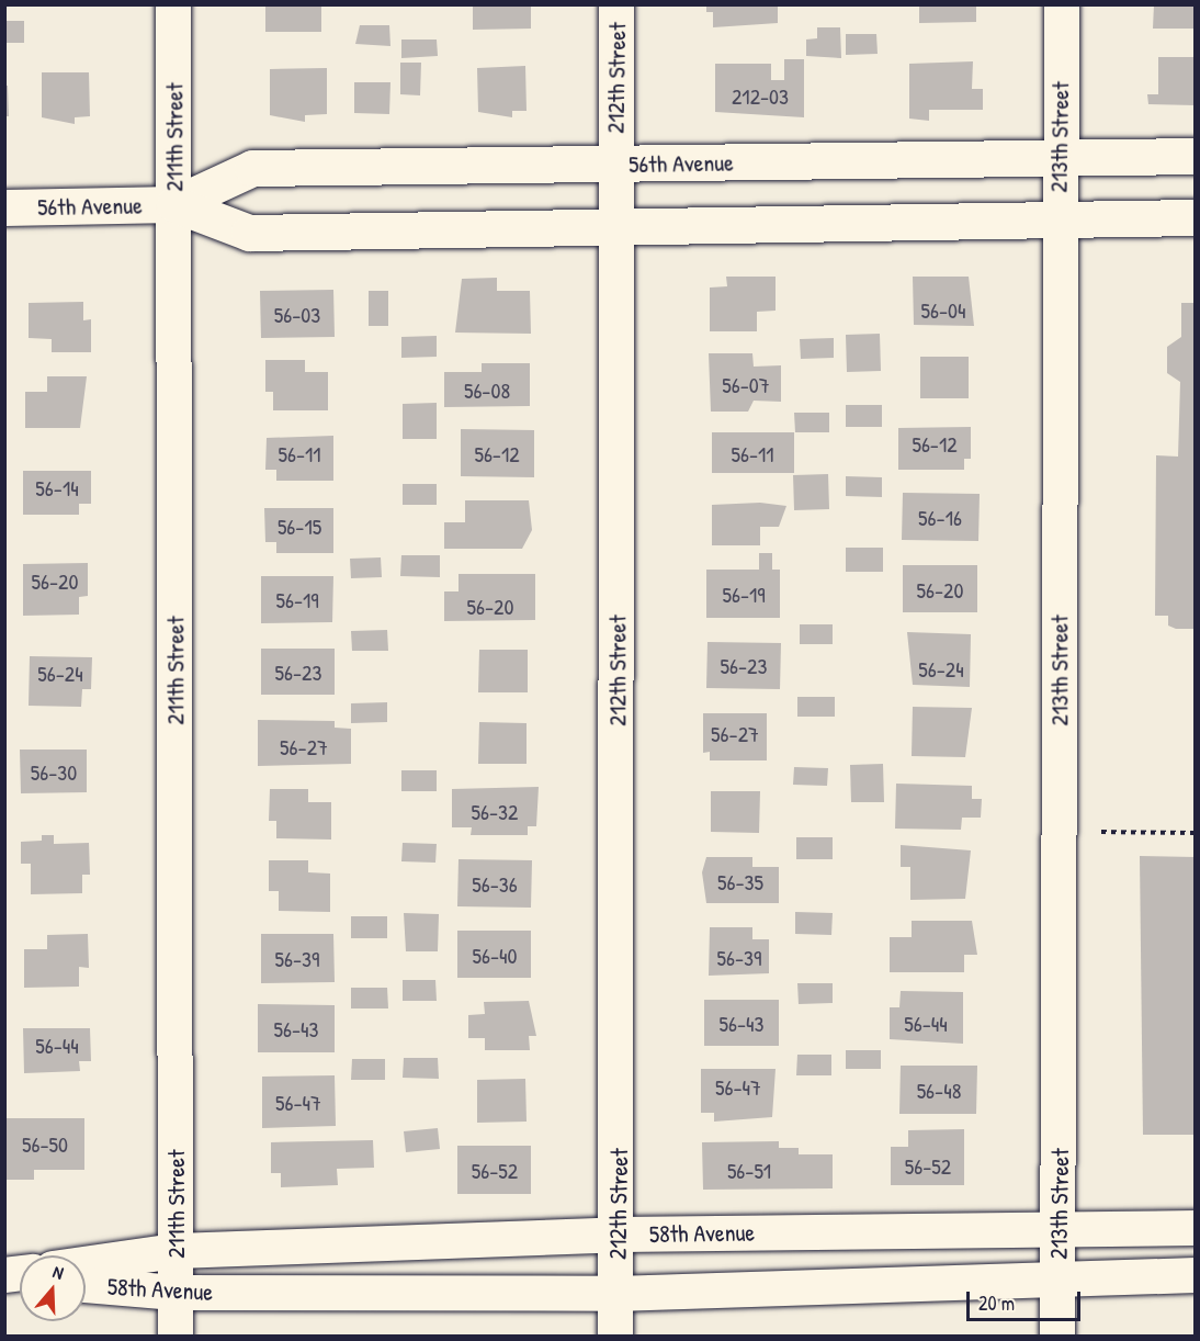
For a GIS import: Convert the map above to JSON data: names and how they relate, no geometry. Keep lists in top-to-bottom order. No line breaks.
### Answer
{"streets":{"street":["212th Street","211th Street","213th Street","56th Avenue","58th Avenue"]},"crossings":[["212th Street","56th Avenue"],["212th Street","58th Avenue"],["211th Street","56th Avenue"],["211th Street","58th Avenue"],["213th Street","56th Avenue"],["213th Street","58th Avenue"]],"house_numbers":["212-03","56-04","56-03","56-07","56-08","56-12","56-11","56-12","56-11","56-14","56-16","56-15","56-20","56-20","56-19","56-19","56-20","56-23","56-24","56-23","56-24","56-27","56-27","56-30","56-32","56-35","56-36","56-40","56-39","56-39","56-43","56-44","56-43","56-44","56-47","56-48","56-47","56-50","56-52","56-52","56-51"],"scale_bar":"20 m","north":"top"}
